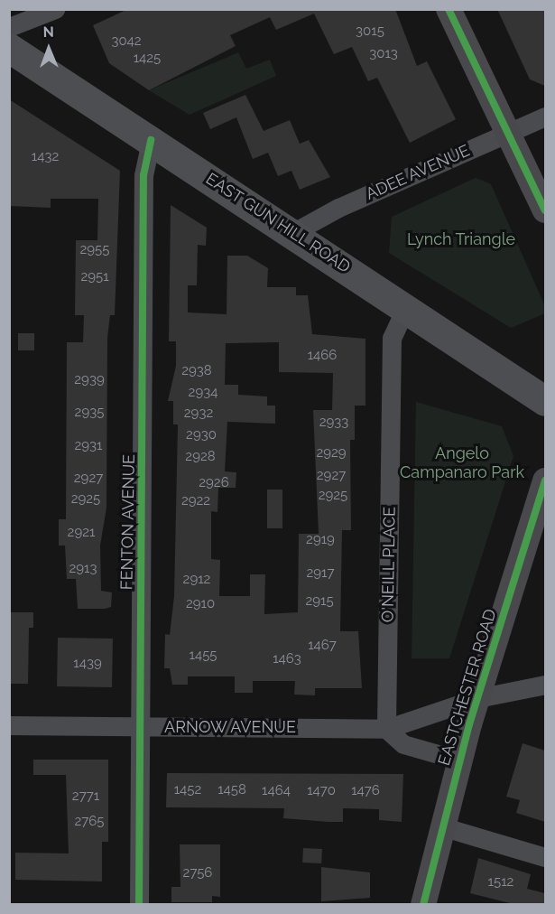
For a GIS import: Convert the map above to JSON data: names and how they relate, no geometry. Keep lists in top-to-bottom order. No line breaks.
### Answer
{"streets":{"main road":["EAST GUN HILL ROAD","EASTCHESTER ROAD"],"street":["ADEE AVENUE","FENTON AVENUE","O'NEILL PLACE","ARNOW AVENUE"]},"crossings":[["ADEE AVENUE","EAST GUN HILL ROAD"],["EAST GUN HILL ROAD","FENTON AVENUE"],["EAST GUN HILL ROAD","O'NEILL PLACE"],["FENTON AVENUE","ARNOW AVENUE"],["O'NEILL PLACE","ARNOW AVENUE"],["EASTCHESTER ROAD","ARNOW AVENUE"]],"parks":["Lynch Triangle","Angelo Campanaro Park"],"house_numbers":["3015","3042","3013","1425","1432","2955","2951","1466","2938","2939","2934","2935","2932","2933","2930","2931","2929","2928","2927","2927","2926","2925","2925","2922","2921","2919","2913","2917","2912","2915","2910","1467","1455","1463","1439","1452","1458","1464","1470","1476","2771","2765","2756","1512"],"north":"top"}
